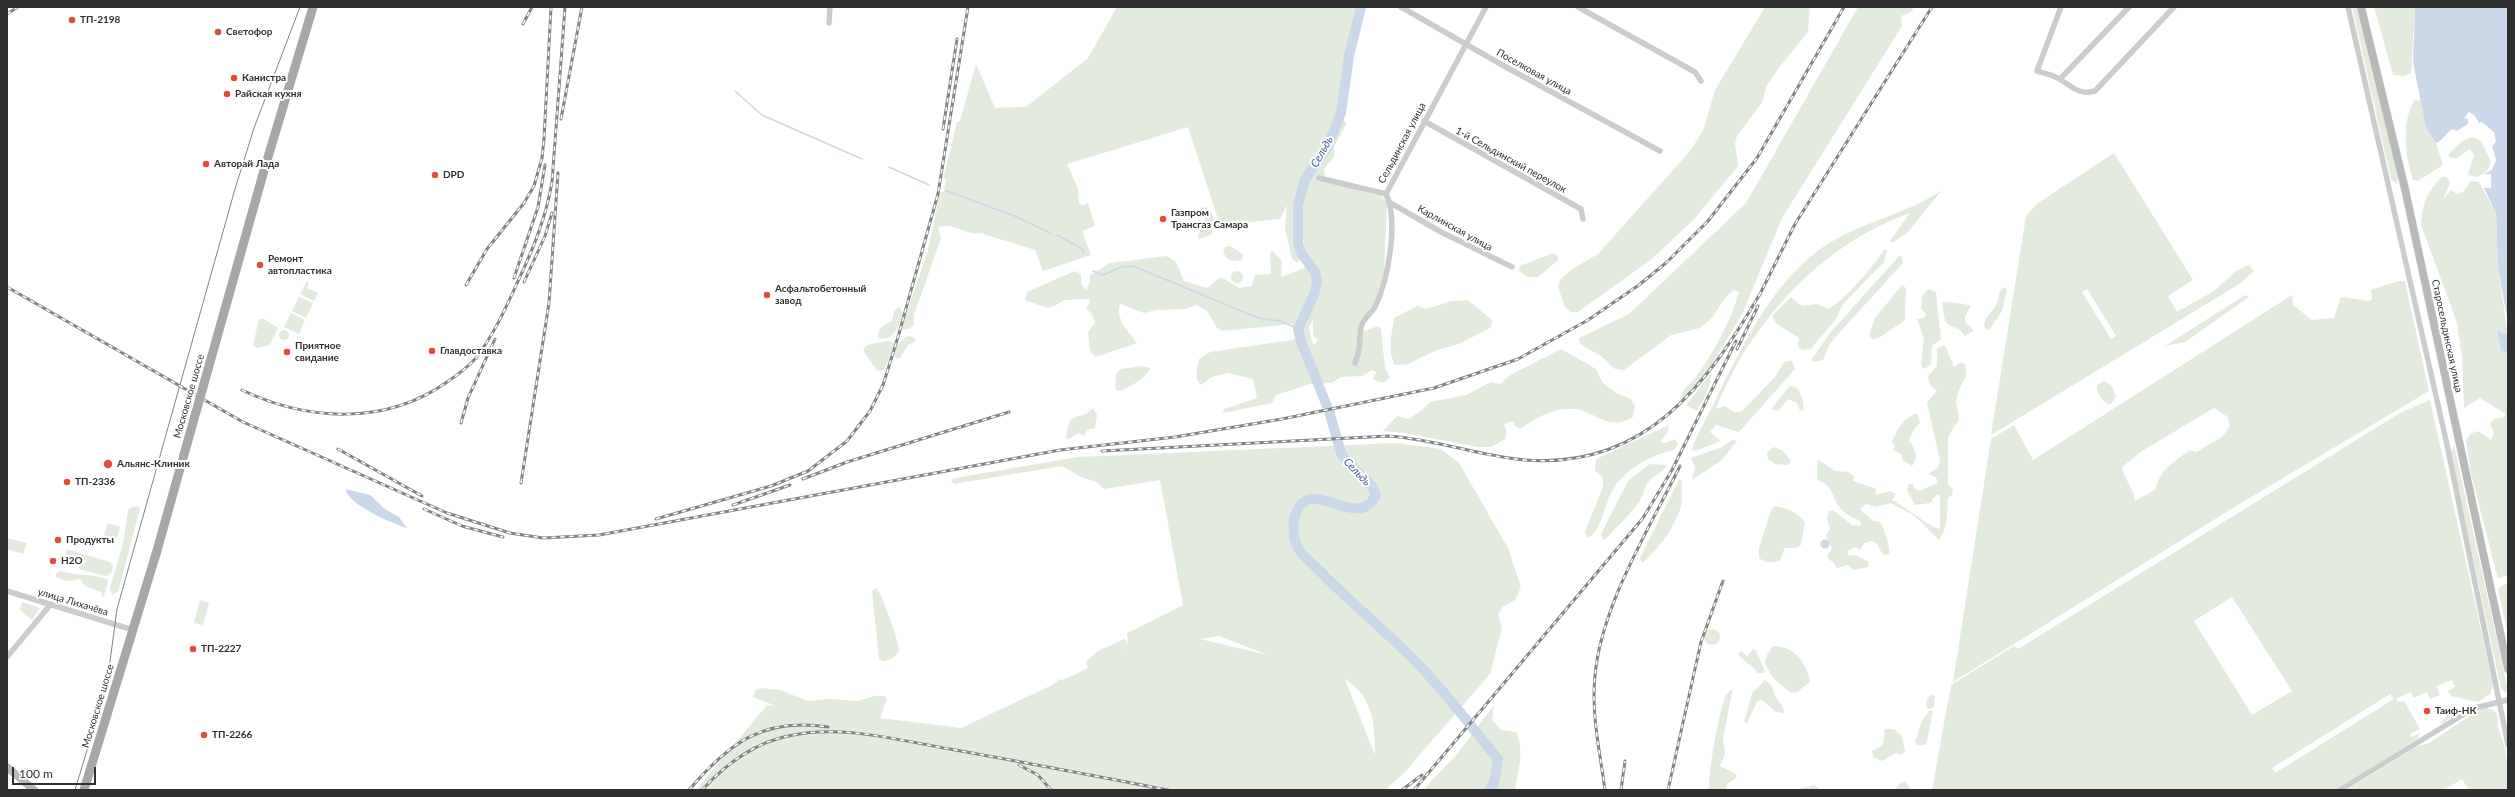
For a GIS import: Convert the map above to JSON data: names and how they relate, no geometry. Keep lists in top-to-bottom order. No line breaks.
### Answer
{"streets":{"main road":["Старосельдинская улица","Московское шоссе"],"street":["Поселковая улица","Сельдинская улица","1-й Сельдинский переулок","Карлинская улица","улица Лихачёва"]},"crossings":[["Поселковая улица","Сельдинская улица"],["Сельдинская улица","1-й Сельдинский переулок"],["Сельдинская улица","Карлинская улица"],["Московское шоссе","улица Лихачёва"]],"water":["Сельдь"],"places":["ТП-2198","Светофор","Канистра","Райская кухня","Авторай Лада","DPD","Газпром Трансгаз Самара","Ремонт автопластика","Асфальтобетонный завод","Главдоставка","Приятное свидание","Альянс-Клиник","ТП-2336","Продукты","H2O","ТП-2227","Таиф-НК","ТП-2266"],"scale_bar":"100 m"}
